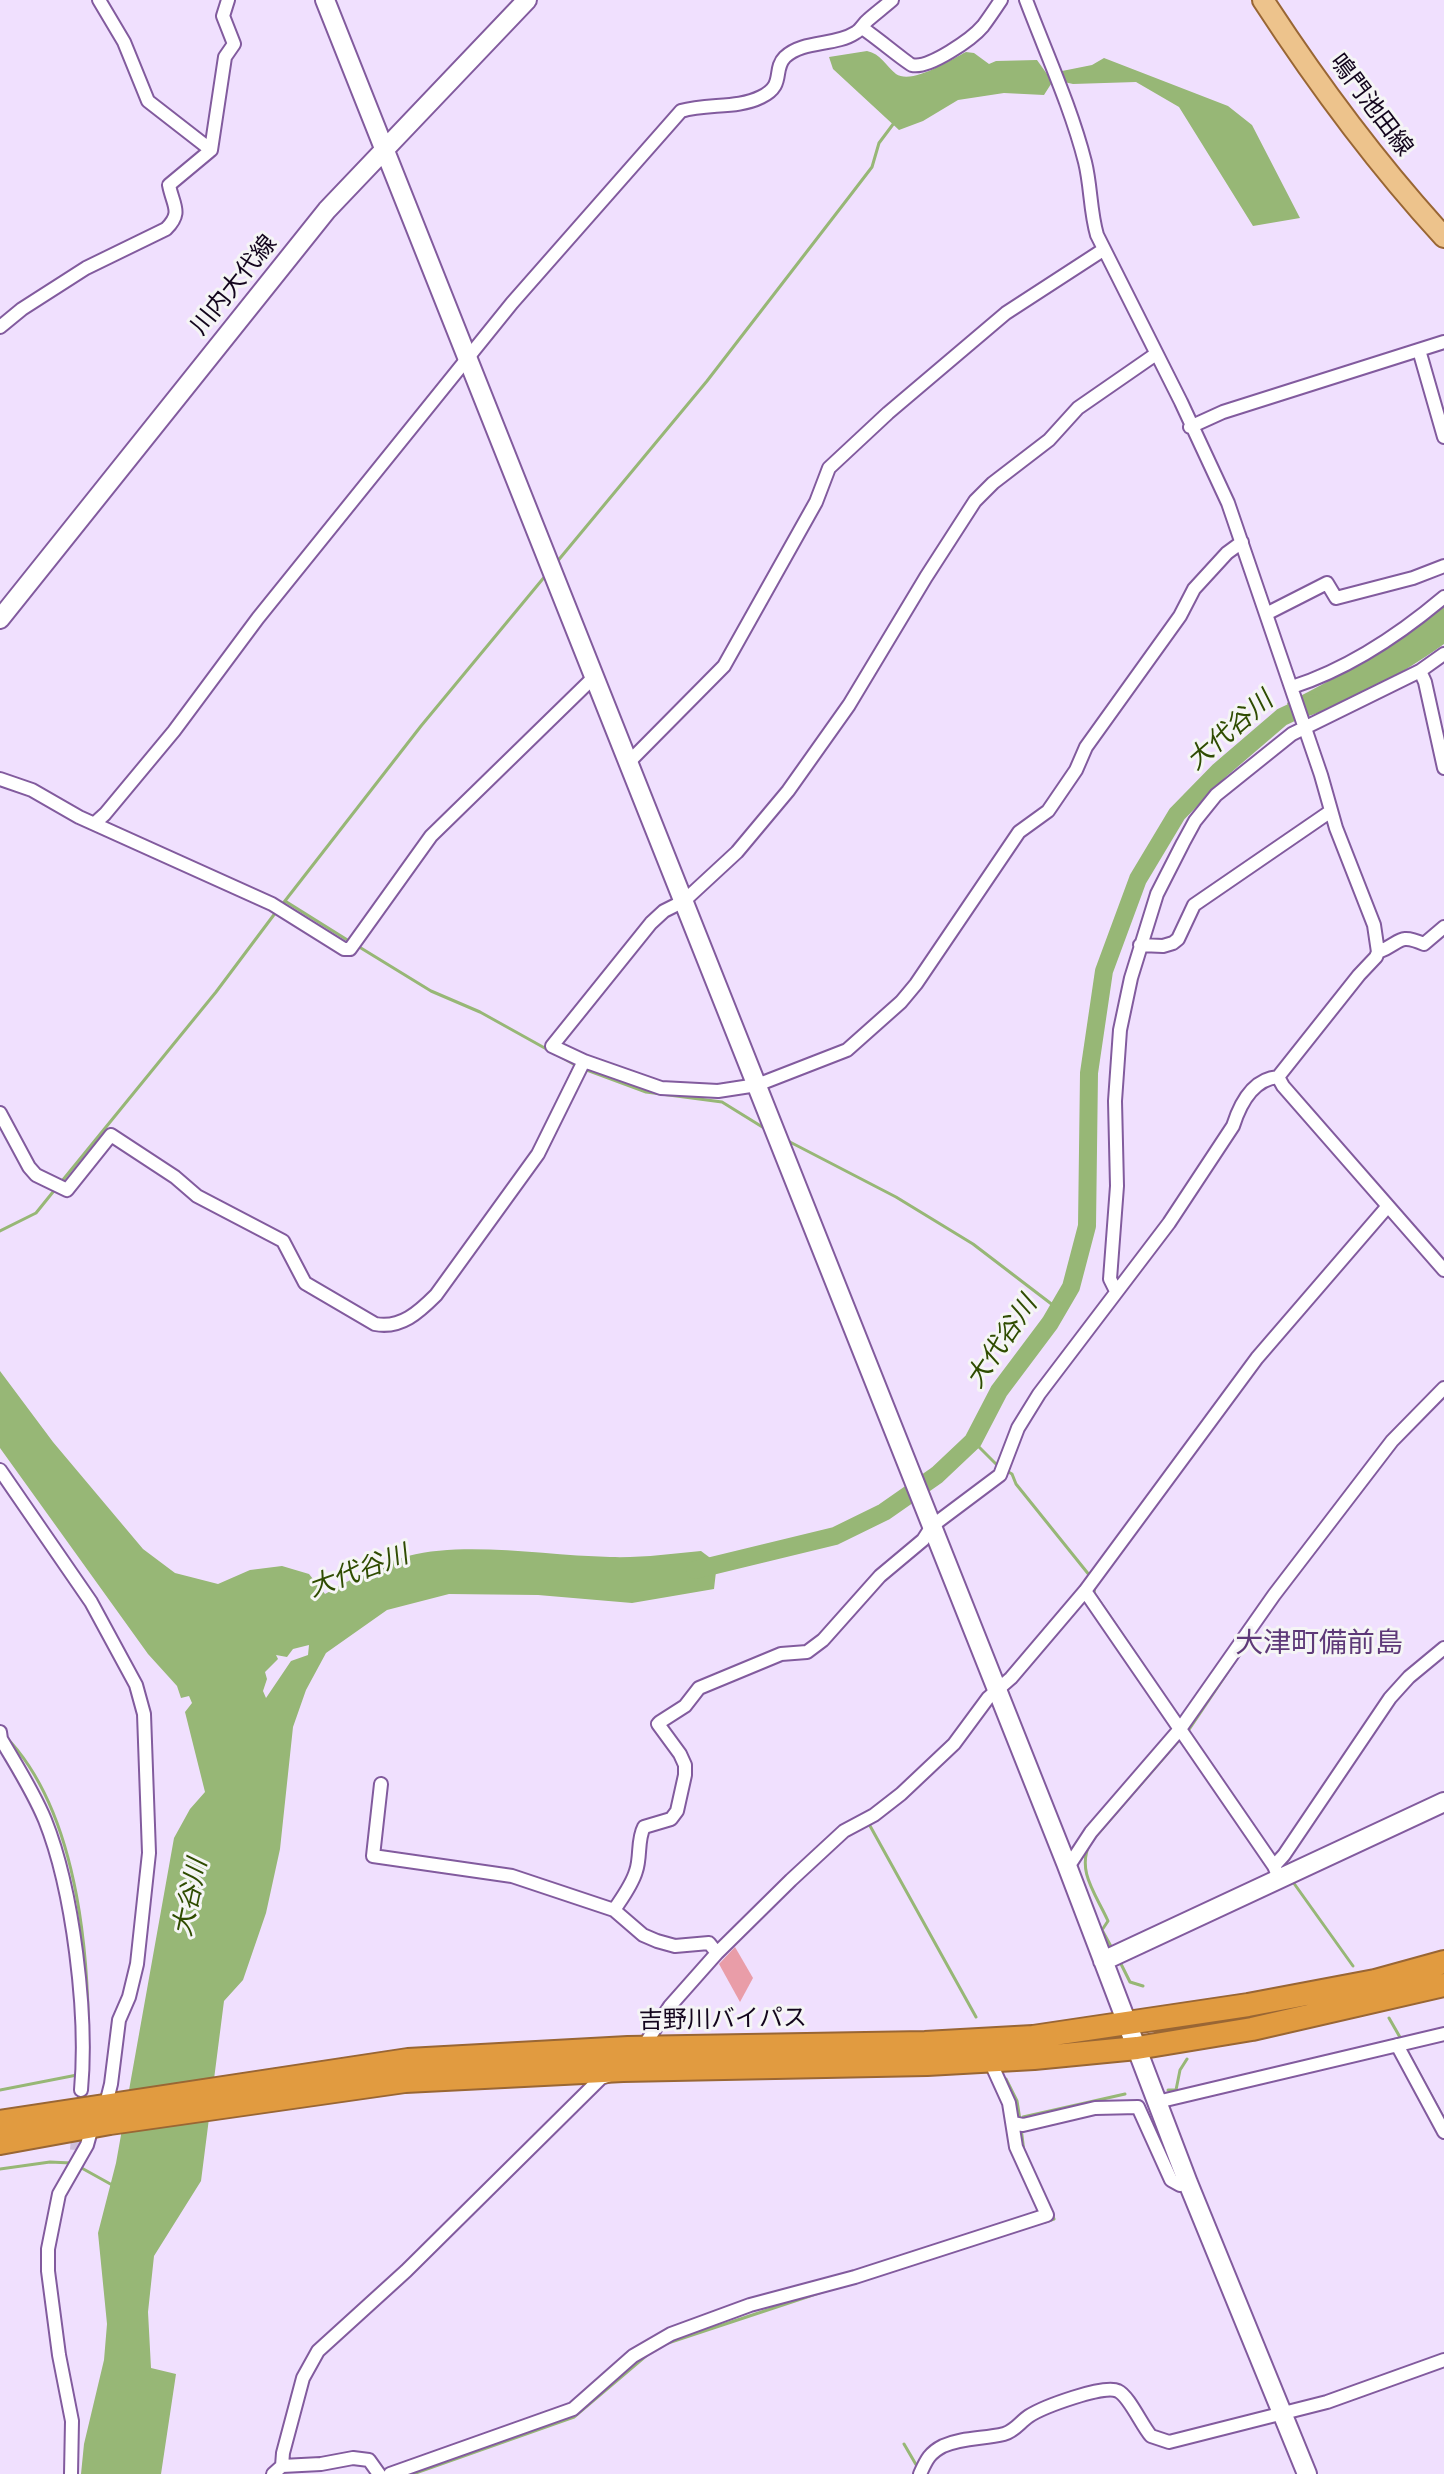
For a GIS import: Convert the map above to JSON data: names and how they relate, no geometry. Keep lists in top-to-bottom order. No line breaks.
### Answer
{"streets":{"highway":["吉野川バイパス"],"main road":["鳴門池田線"],"street":["川内大代線"]},"districts":["大津町備前島"],"water":["大代谷川","大谷川"]}
